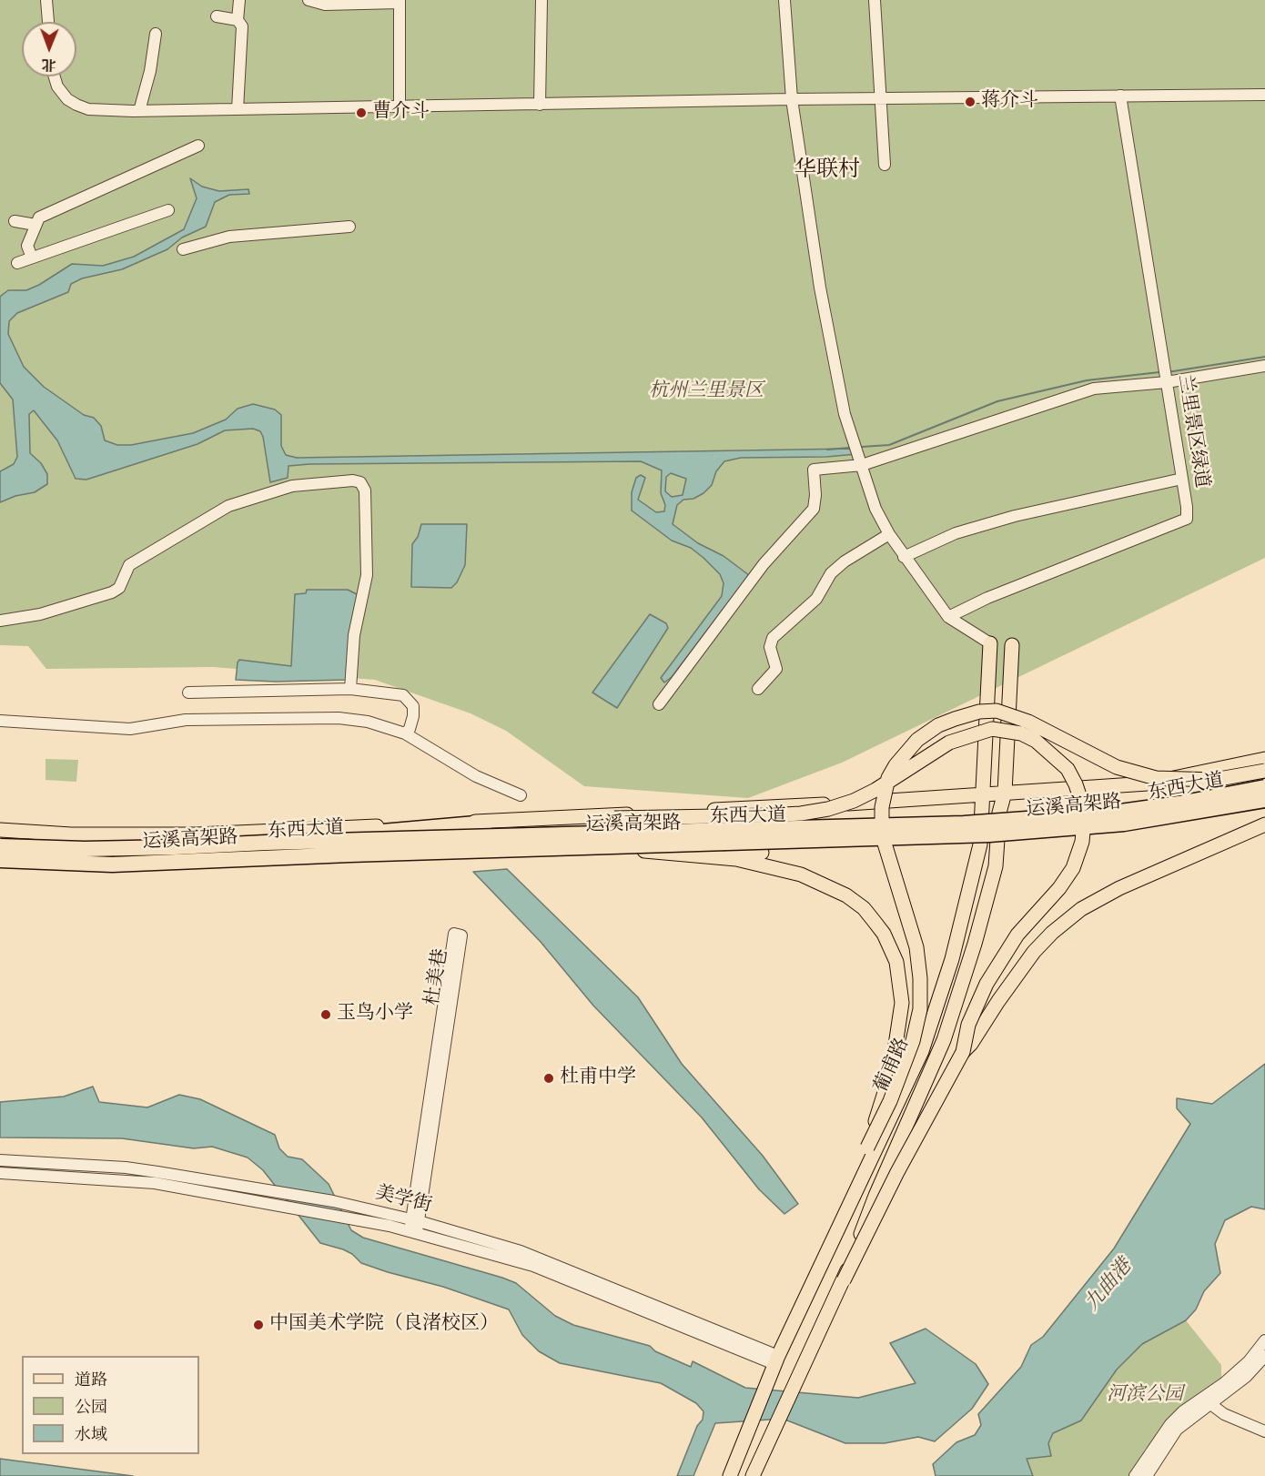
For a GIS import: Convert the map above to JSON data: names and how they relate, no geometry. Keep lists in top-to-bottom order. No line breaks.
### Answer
{"streets":{"highway":["运溪高架路"],"main road":["东西大道","葡甫路"],"street":["兰里景区绿道","杜美巷","美学街"]},"crossings":[["东西大道","葡甫路"],["杜美巷","美学街"],["葡甫路","美学街"]],"districts":["华联村"],"water":["九曲港"],"parks":["杭州兰里景区","河滨公园"],"places":["蒋介斗","曹介斗","玉鸟小学","杜甫中学","中国美术学院（良渚校区）"],"legend":["道路","公园","水域"],"north":"bottom"}
